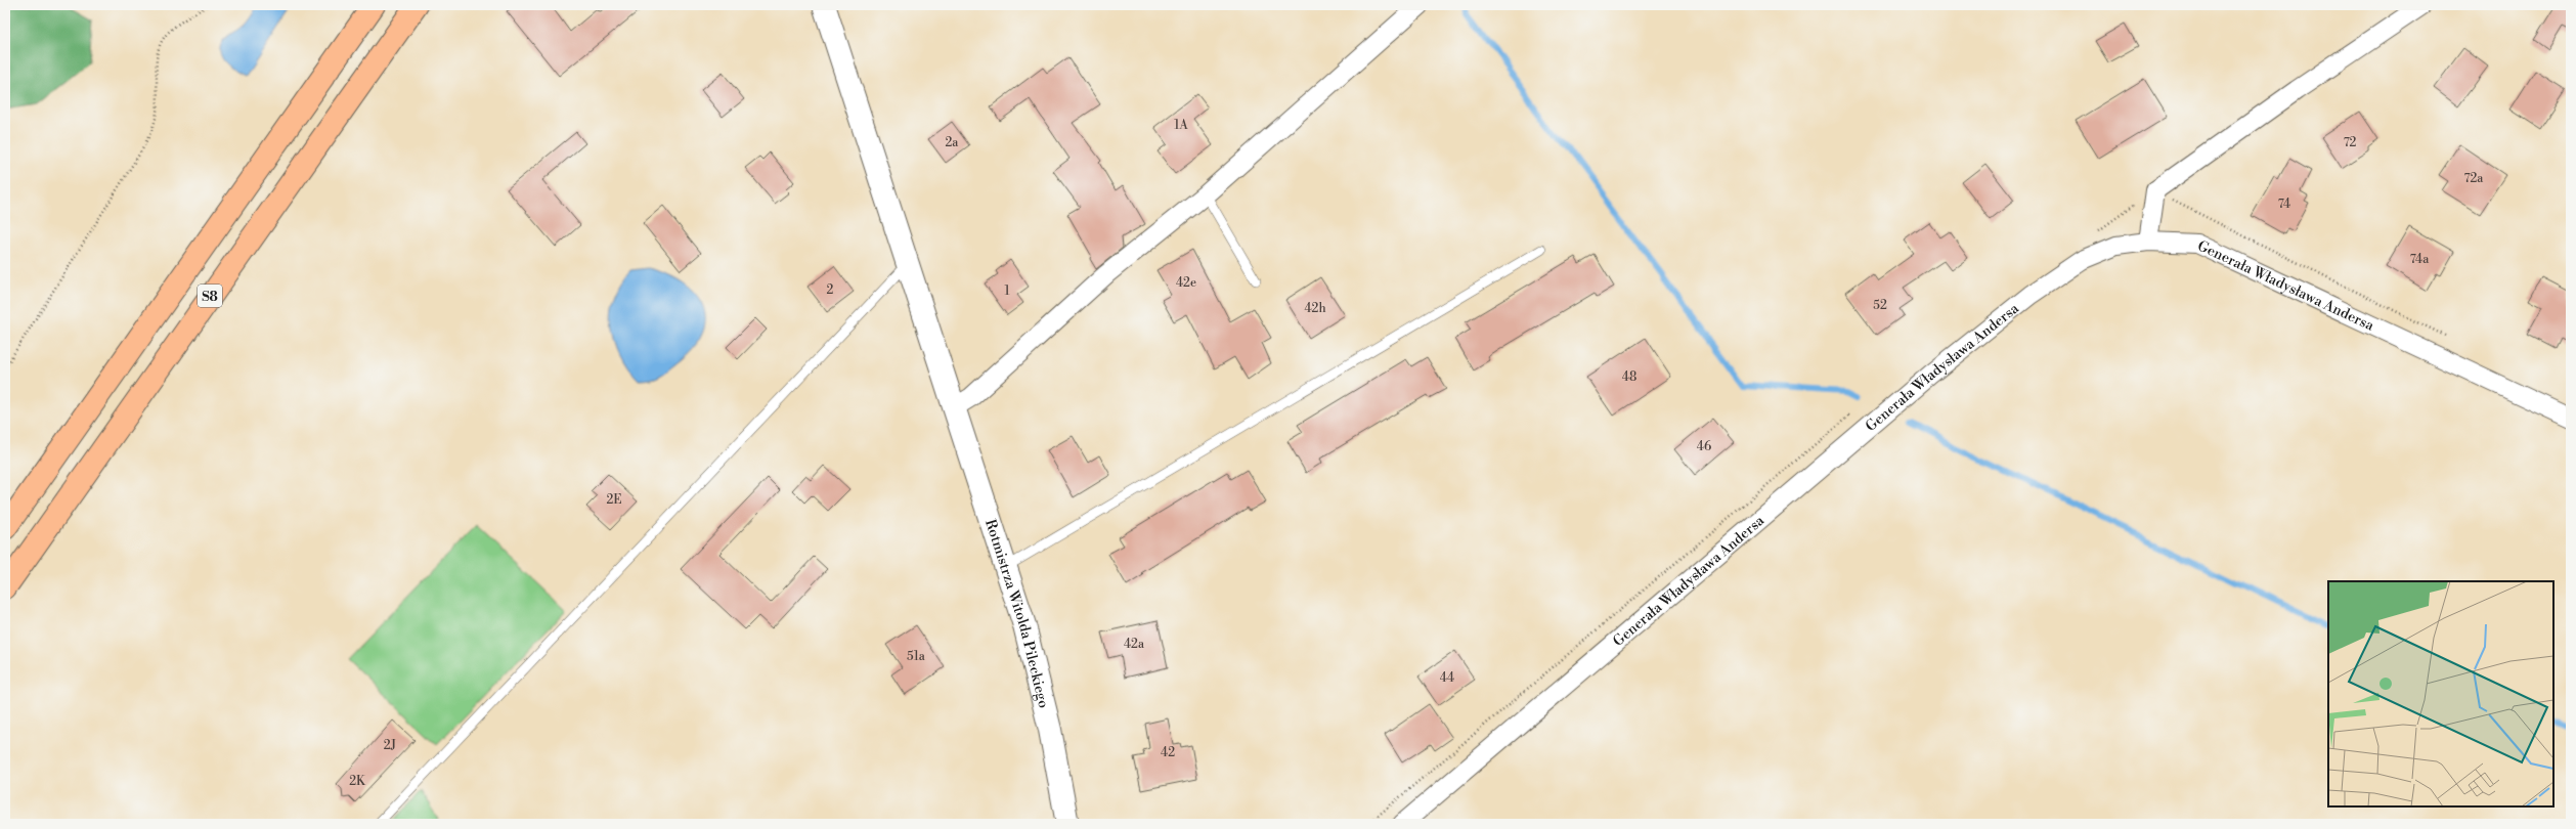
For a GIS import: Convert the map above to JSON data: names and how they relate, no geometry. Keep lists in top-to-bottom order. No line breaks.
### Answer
{"streets":{"highway":["S8"],"street":["Generała Władysława Andersa","Rotmistrza Witolda Pileckiego"]},"house_numbers":["1A","2a","72","72a","74","74a","42e","2","1","52","42h","48","46","2E","42a","51a","44","2J","42","2K"]}
